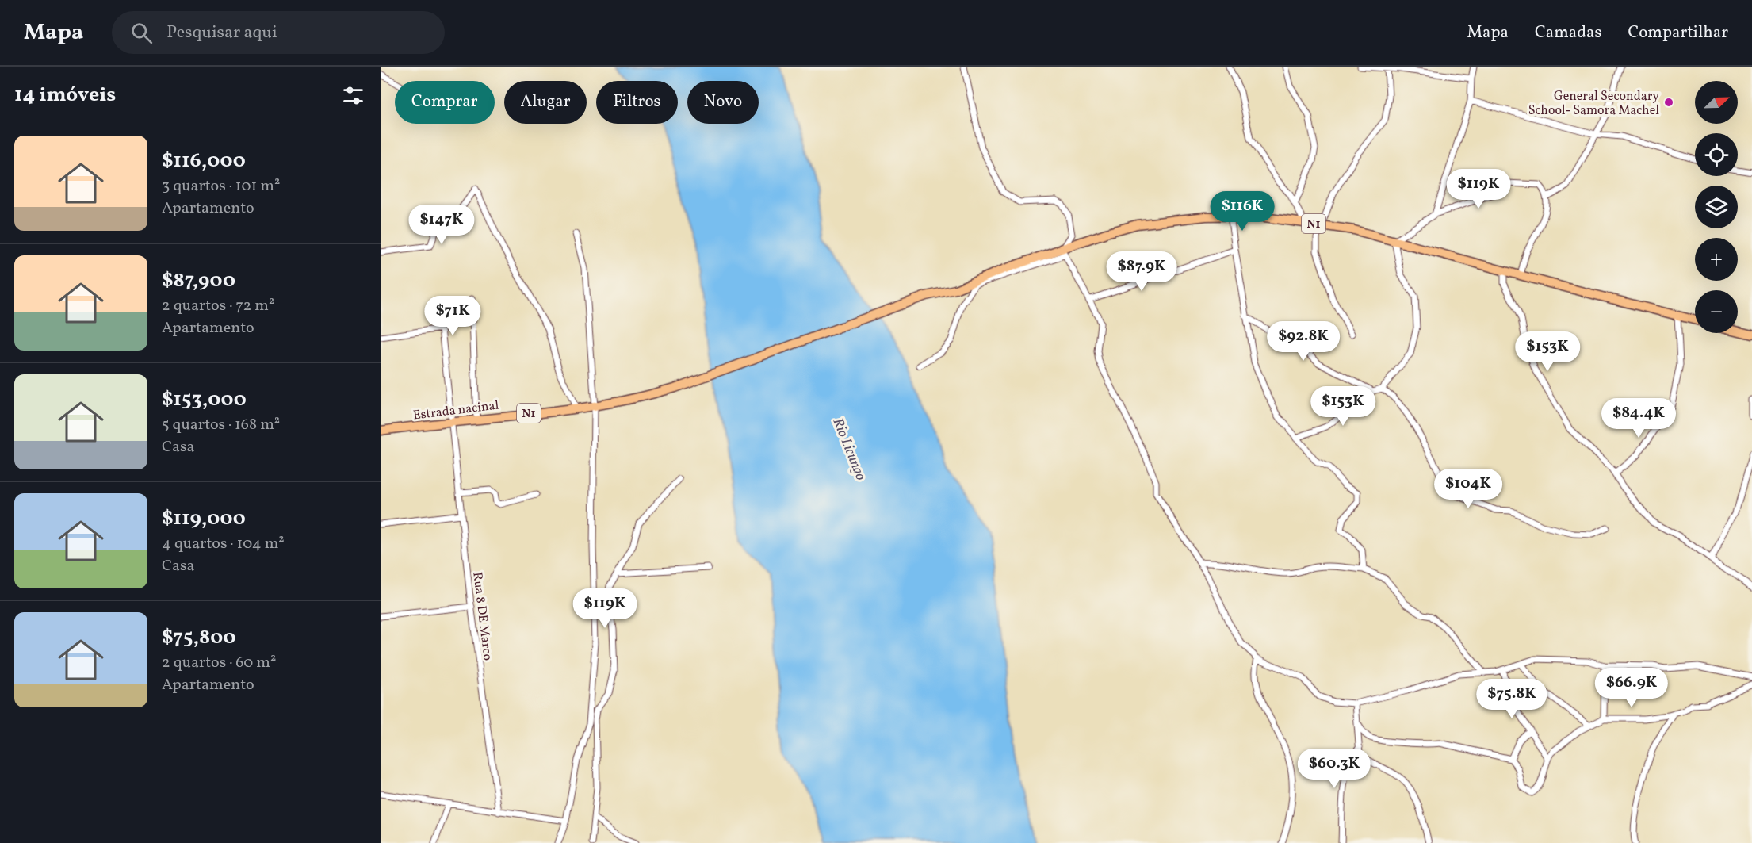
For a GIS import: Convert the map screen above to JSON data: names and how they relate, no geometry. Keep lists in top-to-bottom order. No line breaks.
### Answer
{"streets":{"highway":["N1","Estrada nacinal"],"street":["Rua 8 DE Marco"]},"crossings":[["N1","Estrada nacinal"],["Estrada nacinal","Rua 8 DE Marco"]],"water":["Rio Licungo"],"places":["General Secondary School- Samora Machel"],"north":"top right","page":{"header":"Mapa","search":"Pesquisar aqui","nav":["Mapa","Camadas","Compartilhar"],"heading":"14 imóveis","map_buttons":["+","−"],"chip":["Comprar","Alugar","Filtros","Novo"],"list":[{"name":"$116,000","note":"3 quartos · 101 m² · Apartamento"},{"name":"$87,900","note":"2 quartos · 72 m² · Apartamento"},{"name":"$153,000","note":"5 quartos · 168 m² · Casa"},{"name":"$119,000","note":"4 quartos · 104 m² · Casa"},{"name":"$75,800","note":"2 quartos · 60 m² · Apartamento"}],"price":["$119K","$116K","$147K","$87.9K","$71K","$92.8K","$153K","$153K","$84.4K","$104K","$119K","$66.9K","$75.8K","$60.3K"]}}
